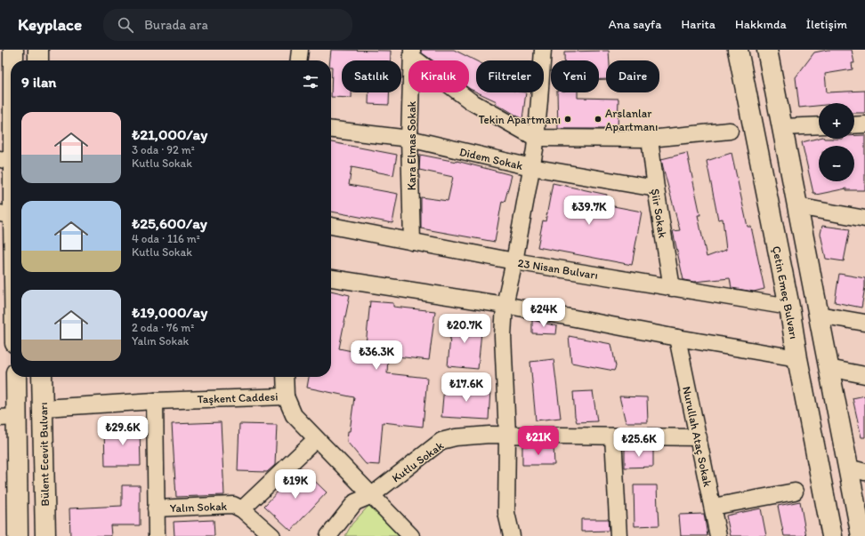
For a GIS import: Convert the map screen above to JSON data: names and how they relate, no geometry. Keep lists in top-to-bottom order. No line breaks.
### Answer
{"streets":{"main road":["Çetin Emeç Bulvarı","Bülent Ecevit Bulvarı"],"street":["Kara Elmas Sokak","Didem Sokak","Şiir Sokak","23 Nisan Bulvarı","Taşkent Caddesi","Nurullah Ataç Sokak","Kutlu Sokak","Yalın Sokak"]},"crossings":[["Kara Elmas Sokak","Didem Sokak"],["Kara Elmas Sokak","23 Nisan Bulvarı"],["Didem Sokak","Şiir Sokak"],["Şiir Sokak","23 Nisan Bulvarı"],["23 Nisan Bulvarı","Çetin Emeç Bulvarı"],["Taşkent Caddesi","Bülent Ecevit Bulvarı"],["Taşkent Caddesi","Kutlu Sokak"],["Nurullah Ataç Sokak","Kutlu Sokak"]],"places":["Tekin Apartmanı","Arslanlar Apartmanı"],"page":{"header":"Keyplace","search":"Burada ara","nav":["Ana sayfa","Harita","Hakkında","İletişim"],"chip":["Satılık","Kiralık","Filtreler","Yeni","Daire"],"heading":"9 ilan","map_buttons":["+","−"],"list":[{"name":"₺21,000/ay","note":"3 oda · 92 m² · Kutlu Sokak"},{"name":"₺25,600/ay","note":"4 oda · 116 m² · Kutlu Sokak"},{"name":"₺19,000/ay","note":"2 oda · 76 m² · Yalın Sokak"}],"price":["₺39.7K","₺24K","₺20.7K","₺36.3K","₺17.6K","₺29.6K","₺21K","₺25.6K","₺19K"]}}
